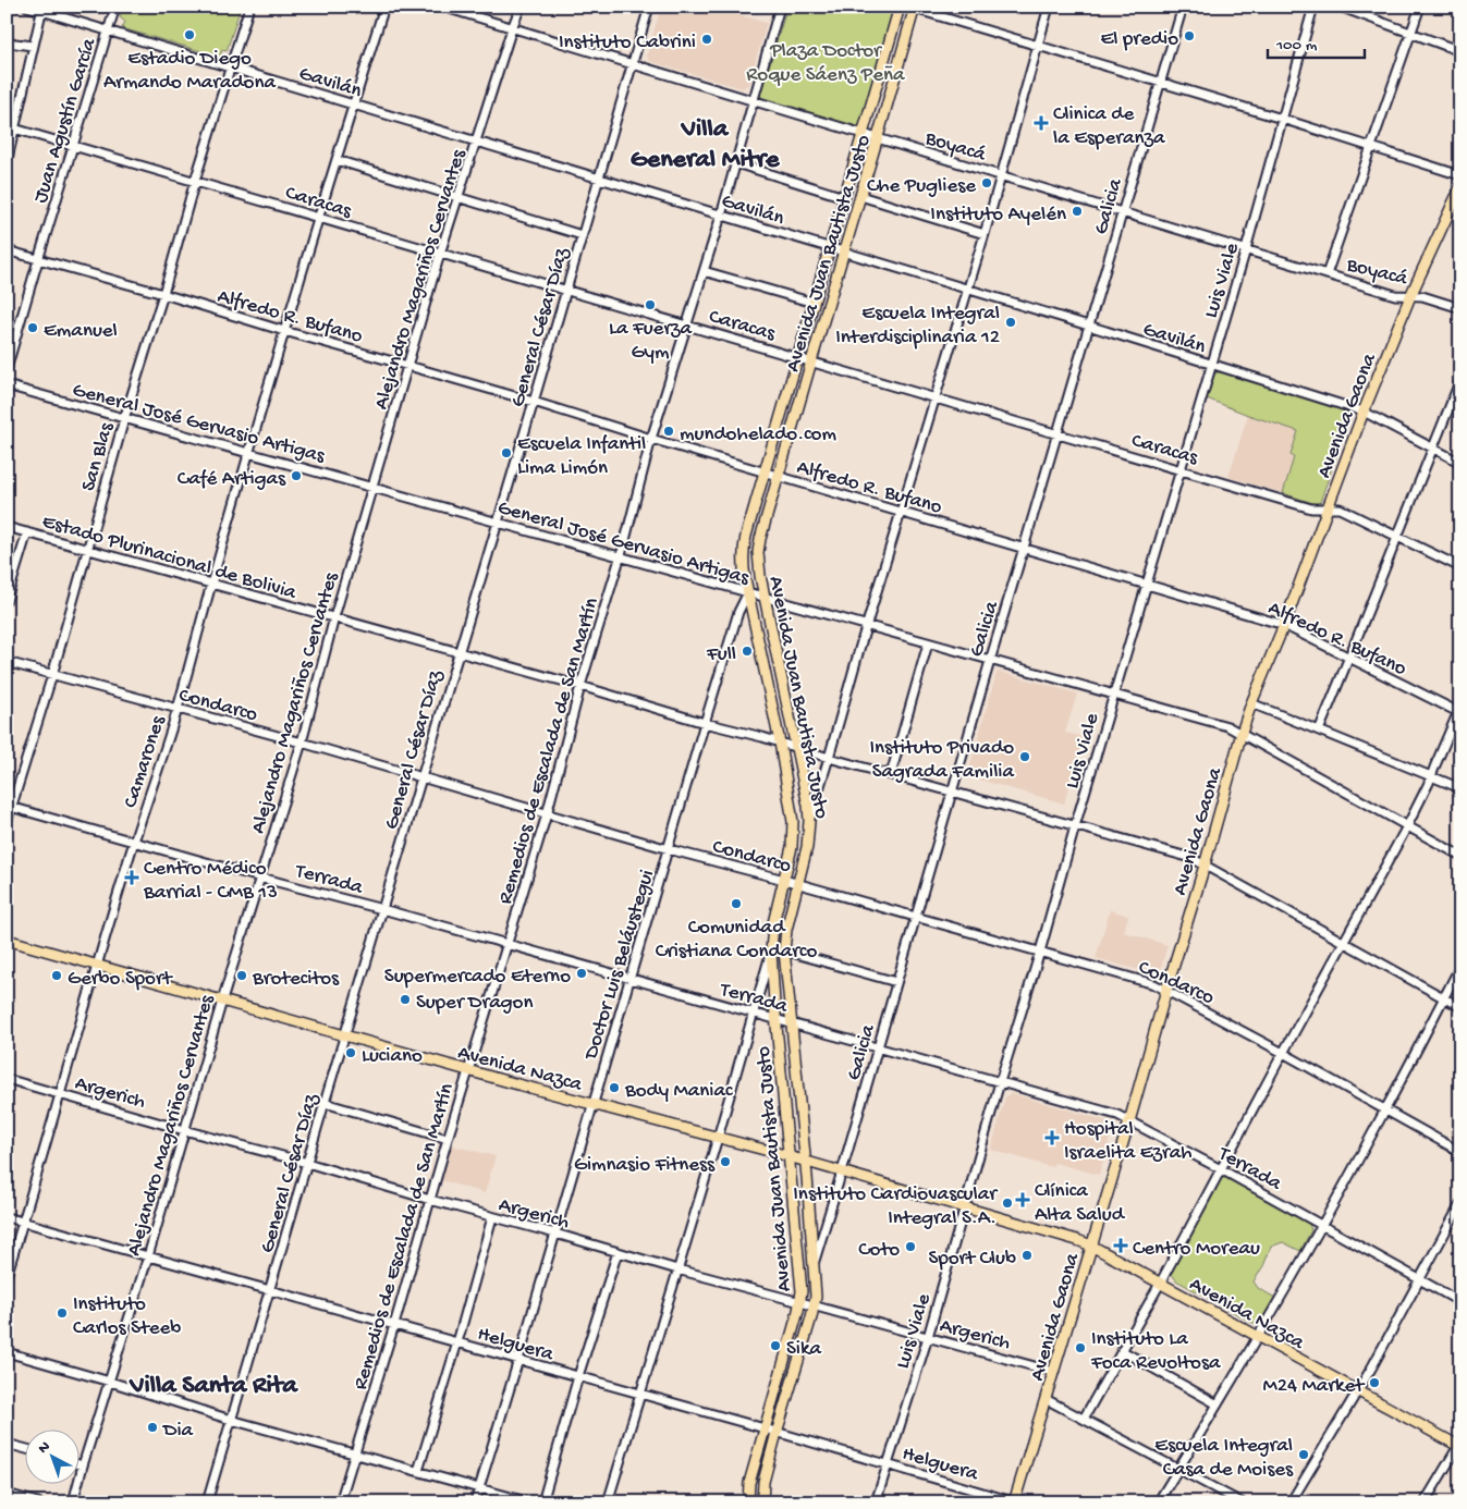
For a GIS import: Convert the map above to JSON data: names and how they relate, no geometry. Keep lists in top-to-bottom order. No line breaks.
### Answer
{"streets":{"main road":["Avenida Juan Bautista Justo","Avenida Gaona","Avenida Nazca"],"street":["Gavilán","Juan Agustín García","Boyacá","Caracas","Galicia","Alejandro Magariños Cervantes","Luis Viale","Alfredo R. Bufano","General César Díaz","General José Gervasio Artigas","San Blas","Estado Plurinacional de Bolivia","Condarco","Remedios de Escalada de San Martín","Camarones","Terrada","Doctor Luis Beláustegui","Argerich","Helguera"]},"crossings":[["Gavilán","Juan Agustín García"],["Gavilán","Galicia"],["Gavilán","Avenida Juan Bautista Justo"],["Gavilán","Alejandro Magariños Cervantes"],["Gavilán","Luis Viale"],["Gavilán","General César Díaz"],["Gavilán","Avenida Gaona"],["Gavilán","San Blas"],["Gavilán","Remedios de Escalada de San Martín"],["Gavilán","Camarones"],["Juan Agustín García","Caracas"],["Juan Agustín García","Alfredo R. Bufano"],["Boyacá","Galicia"],["Boyacá","Avenida Juan Bautista Justo"],["Boyacá","Alejandro Magariños Cervantes"],["Boyacá","Luis Viale"],["Boyacá","General César Díaz"],["Boyacá","Avenida Gaona"],["Boyacá","Remedios de Escalada de San Martín"],["Caracas","Galicia"],["Caracas","Avenida Juan Bautista Justo"],["Caracas","Alejandro Magariños Cervantes"],["Caracas","Luis Viale"],["Caracas","General César Díaz"],["Caracas","Avenida Gaona"],["Caracas","San Blas"],["Caracas","Remedios de Escalada de San Martín"],["Caracas","Camarones"],["Galicia","Avenida Juan Bautista Justo"],["Galicia","Alfredo R. Bufano"],["Galicia","General José Gervasio Artigas"],["Galicia","Estado Plurinacional de Bolivia"],["Galicia","Condarco"],["Galicia","Terrada"],["Galicia","Avenida Nazca"],["Avenida Juan Bautista Justo","Alfredo R. Bufano"],["Avenida Juan Bautista Justo","General José Gervasio Artigas"],["Avenida Juan Bautista Justo","Estado Plurinacional de Bolivia"],["Avenida Juan Bautista Justo","Condarco"],["Avenida Juan Bautista Justo","Terrada"],["Avenida Juan Bautista Justo","Doctor Luis Beláustegui"],["Avenida Juan Bautista Justo","Avenida Nazca"],["Avenida Juan Bautista Justo","Argerich"],["Avenida Juan Bautista Justo","Helguera"],["Alejandro Magariños Cervantes","Alfredo R. Bufano"],["Alejandro Magariños Cervantes","General José Gervasio Artigas"],["Alejandro Magariños Cervantes","Estado Plurinacional de Bolivia"],["Alejandro Magariños Cervantes","Condarco"],["Alejandro Magariños Cervantes","Terrada"],["Alejandro Magariños Cervantes","Avenida Nazca"],["Alejandro Magariños Cervantes","Argerich"],["Alejandro Magariños Cervantes","Helguera"],["Luis Viale","Alfredo R. Bufano"],["Luis Viale","General José Gervasio Artigas"],["Luis Viale","Estado Plurinacional de Bolivia"],["Luis Viale","Condarco"],["Luis Viale","Terrada"],["Luis Viale","Avenida Nazca"],["Luis Viale","Argerich"],["Luis Viale","Helguera"],["Alfredo R. Bufano","General César Díaz"],["Alfredo R. Bufano","Avenida Gaona"],["Alfredo R. Bufano","San Blas"],["Alfredo R. Bufano","Remedios de Escalada de San Martín"],["Alfredo R. Bufano","Camarones"],["General César Díaz","General José Gervasio Artigas"],["General César Díaz","Estado Plurinacional de Bolivia"],["General César Díaz","Condarco"],["General César Díaz","Terrada"],["General César Díaz","Avenida Nazca"],["General César Díaz","Argerich"],["General César Díaz","Helguera"],["Avenida Gaona","General José Gervasio Artigas"],["Avenida Gaona","Estado Plurinacional de Bolivia"],["Avenida Gaona","Condarco"],["Avenida Gaona","Terrada"],["Avenida Gaona","Avenida Nazca"],["Avenida Gaona","Argerich"],["Avenida Gaona","Helguera"],["General José Gervasio Artigas","San Blas"],["General José Gervasio Artigas","Remedios de Escalada de San Martín"],["General José Gervasio Artigas","Camarones"],["General José Gervasio Artigas","Doctor Luis Beláustegui"],["San Blas","Estado Plurinacional de Bolivia"],["San Blas","Condarco"],["San Blas","Terrada"],["Estado Plurinacional de Bolivia","Remedios de Escalada de San Martín"],["Estado Plurinacional de Bolivia","Camarones"],["Estado Plurinacional de Bolivia","Doctor Luis Beláustegui"],["Condarco","Remedios de Escalada de San Martín"],["Condarco","Camarones"],["Condarco","Doctor Luis Beláustegui"],["Remedios de Escalada de San Martín","Terrada"],["Remedios de Escalada de San Martín","Avenida Nazca"],["Remedios de Escalada de San Martín","Argerich"],["Remedios de Escalada de San Martín","Helguera"],["Camarones","Terrada"],["Camarones","Avenida Nazca"],["Camarones","Argerich"],["Camarones","Helguera"],["Terrada","Doctor Luis Beláustegui"],["Doctor Luis Beláustegui","Avenida Nazca"],["Doctor Luis Beláustegui","Argerich"],["Doctor Luis Beláustegui","Helguera"]],"districts":["Villa General Mitre","Villa Santa Rita"],"parks":["Plaza Doctor Roque Sáenz Peña"],"places":{"other":["Estadio Diego Armando Maradona","El predio","Instituto Cabrini","Che Pugliese","Instituto Ayelén","La Fuerza Gym","Escuela Integral Interdisciplinaria 12","Emanuel","mundohelado.com","Escuela Infantil Lima Limón","Café Artigas","Full","Instituto Privado Sagrada Familia","Comunidad Cristiana Condarco","Supermercado Eterno","Gerbo Sport","Brotecitos","Super Dragon","Luciano","Body Maniac","Gimnasio Fitness","Instituto Cardiovascular Integral S.A.","Coto","Sport Club","Instituto Carlos Steeb","Sika","Instituto La Foca Revoltosa","M24 Market","Dia","Escuela Integral Casa de Moises"],"health":["Clinica de la Esperanza","Centro Médico Barrial - CMB 13","Hospital Israelita Ezrah","Clínica Alta Salud","Centro Moreau"]},"scale_bar":"100 m","north":"top left"}
